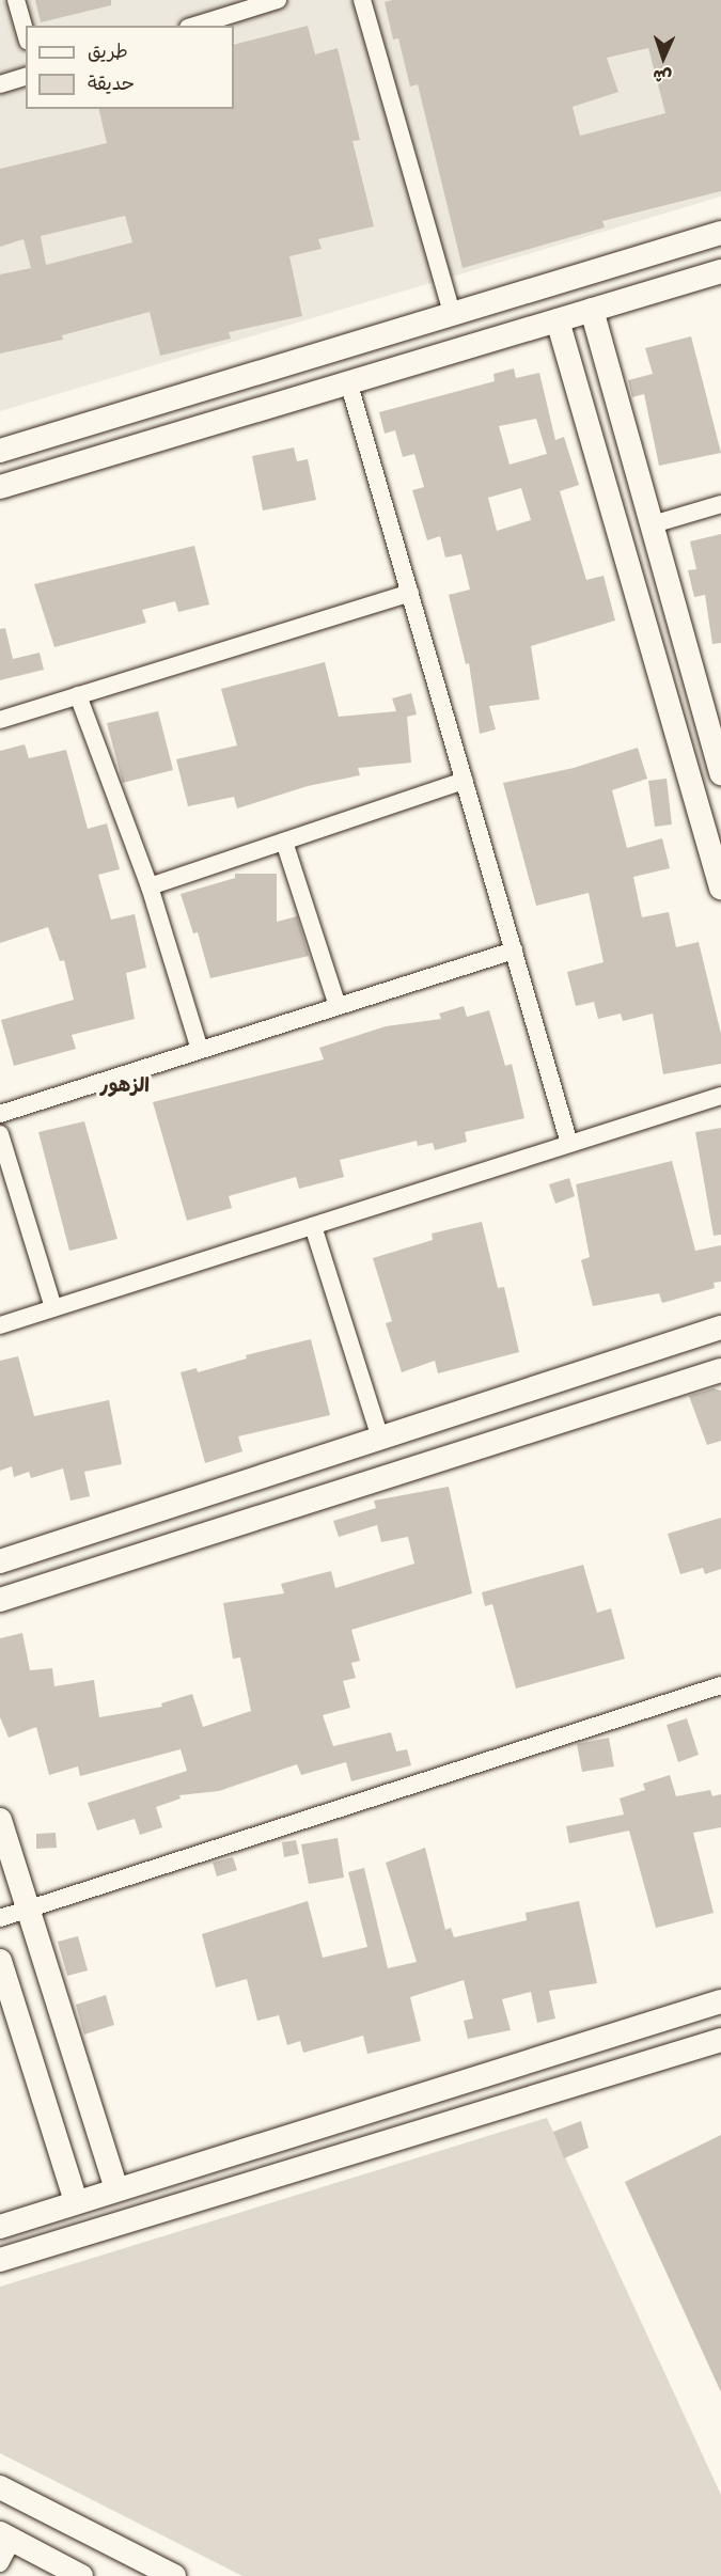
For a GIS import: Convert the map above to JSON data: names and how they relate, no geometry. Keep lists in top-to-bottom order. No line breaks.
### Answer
{"districts":["الزهور"],"legend":["طريق","حديقة"],"north":"bottom"}
